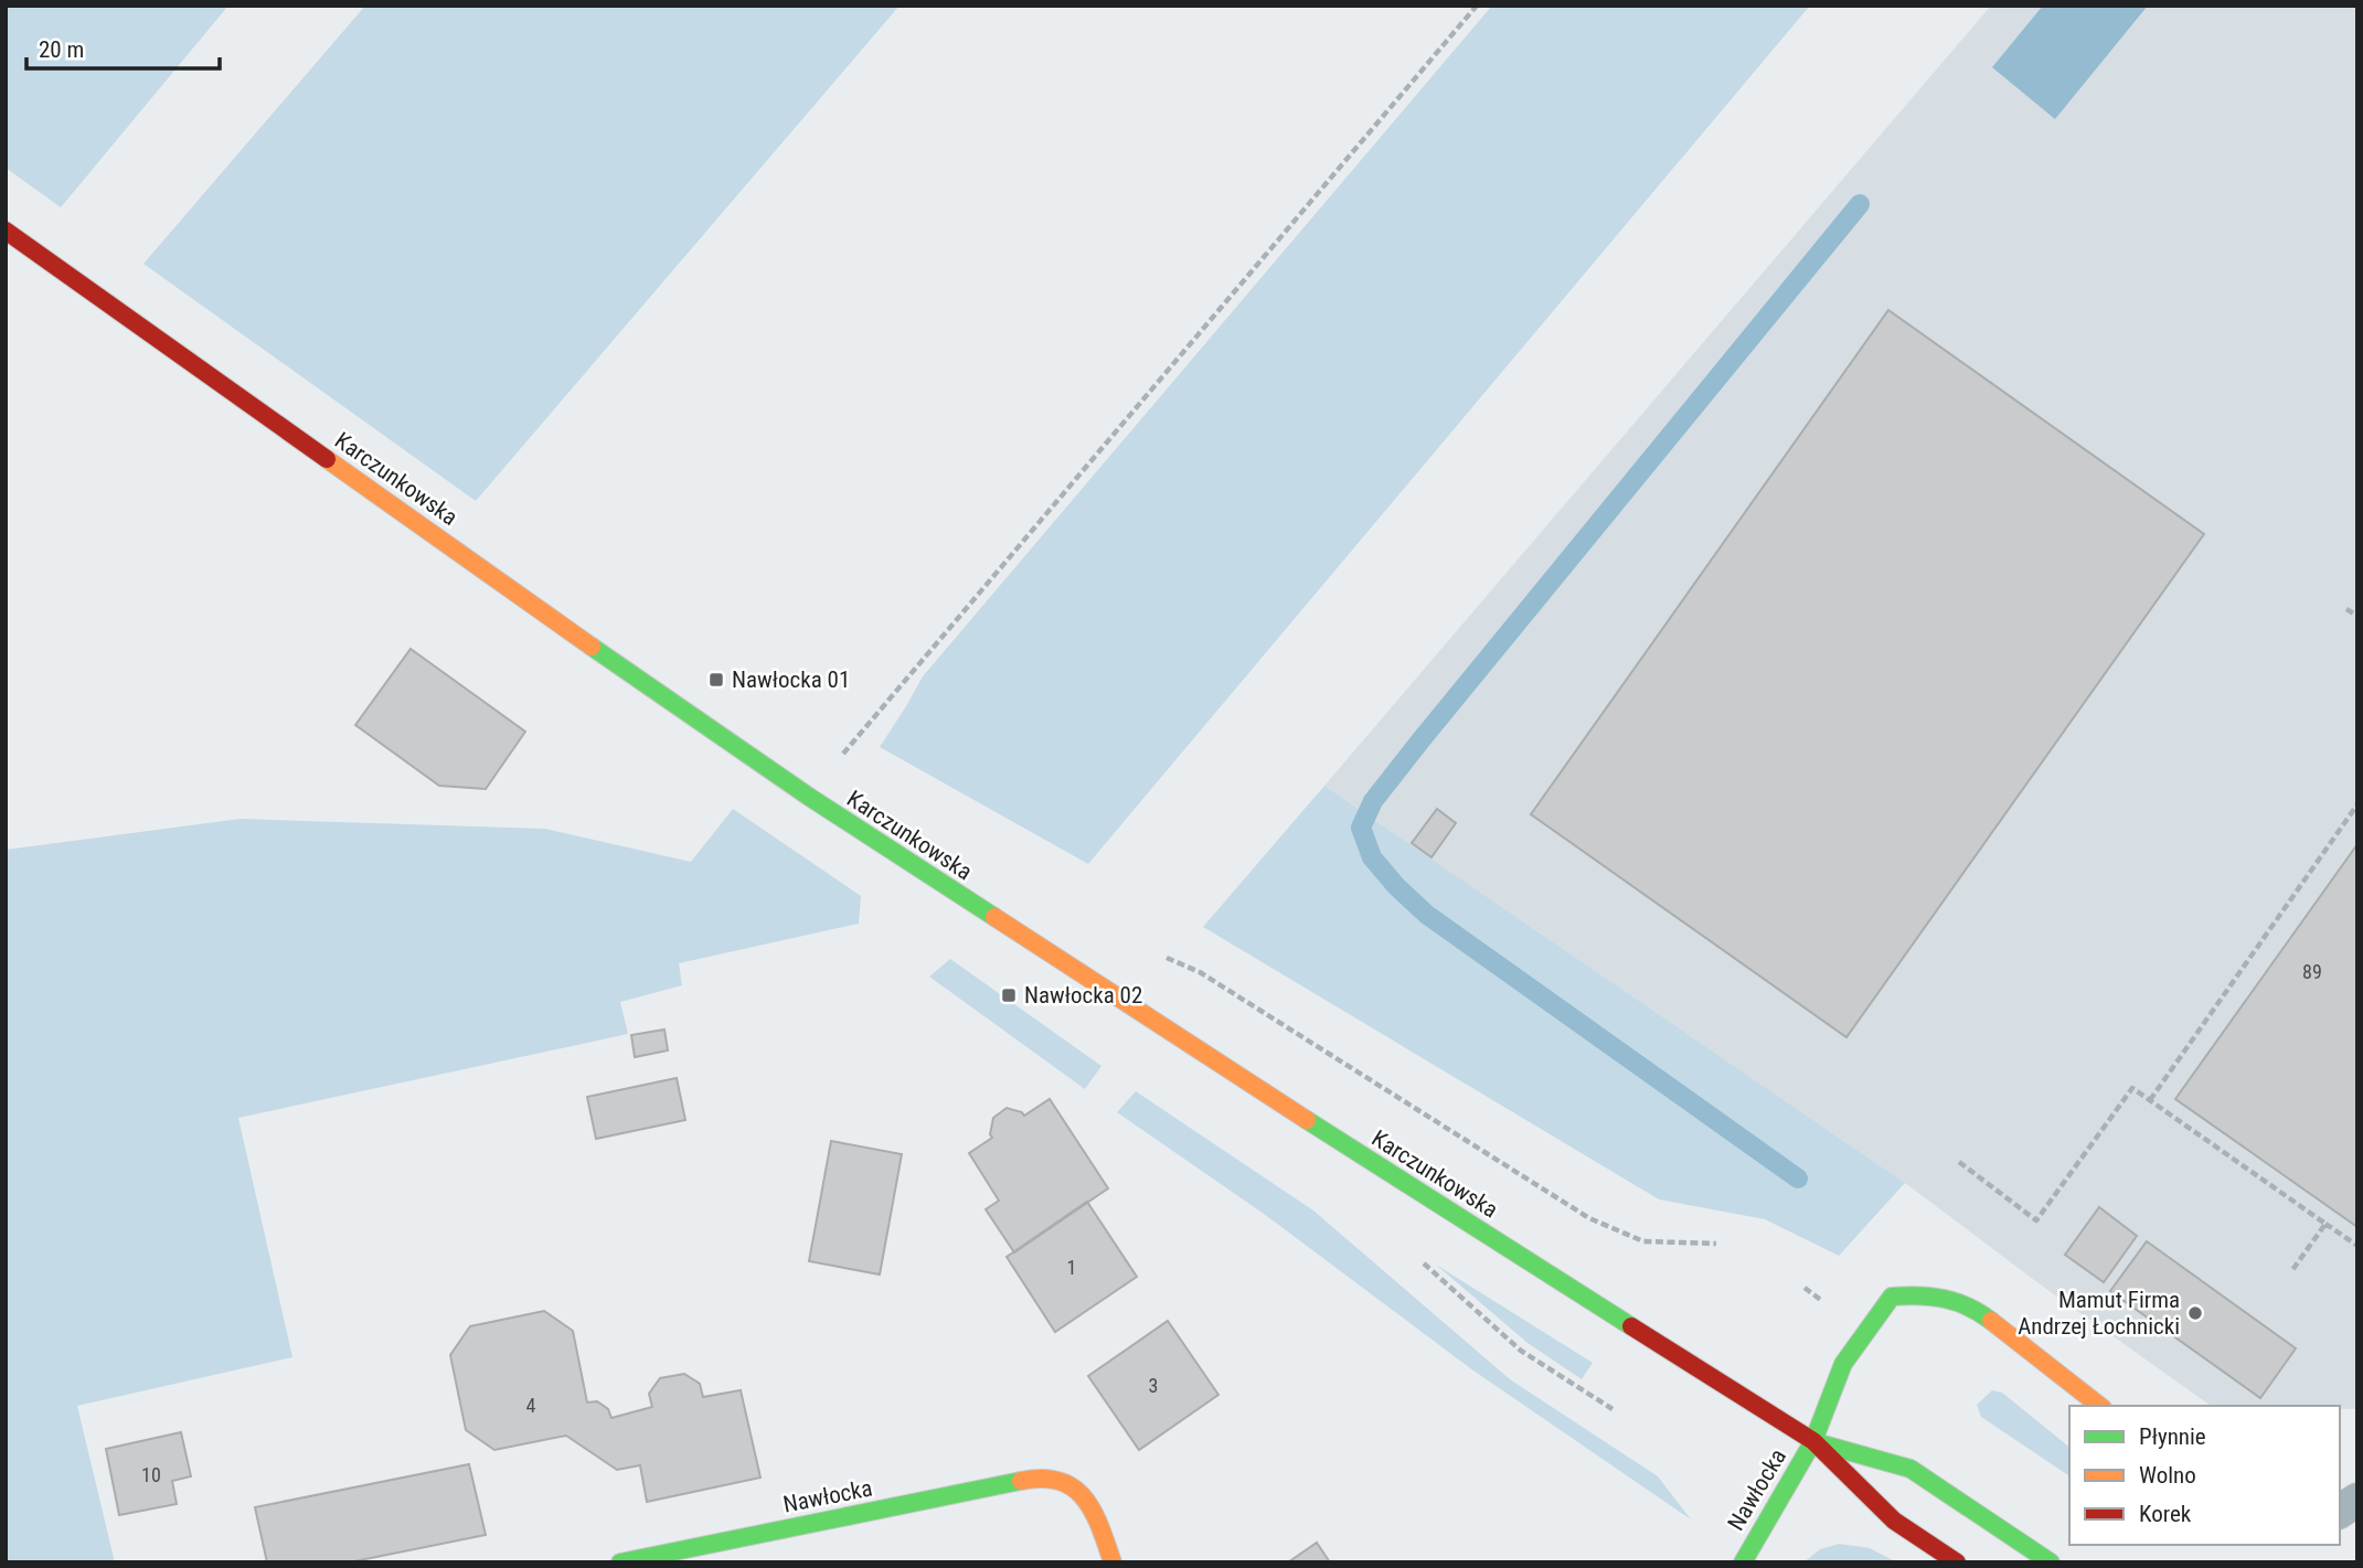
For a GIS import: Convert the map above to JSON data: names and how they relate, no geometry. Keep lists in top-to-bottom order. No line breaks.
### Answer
{"streets":{"street":["Karczunkowska","Nawłocka"]},"crossings":[["Karczunkowska","Nawłocka"]],"places":{"transit":["Nawłocka 01","Nawłocka 02"],"other":["Mamut Firma Andrzej Łochnicki"]},"house_numbers":["89","1","3","4","10"],"legend":["Płynnie","Wolno","Korek"],"scale_bar":"20 m"}
